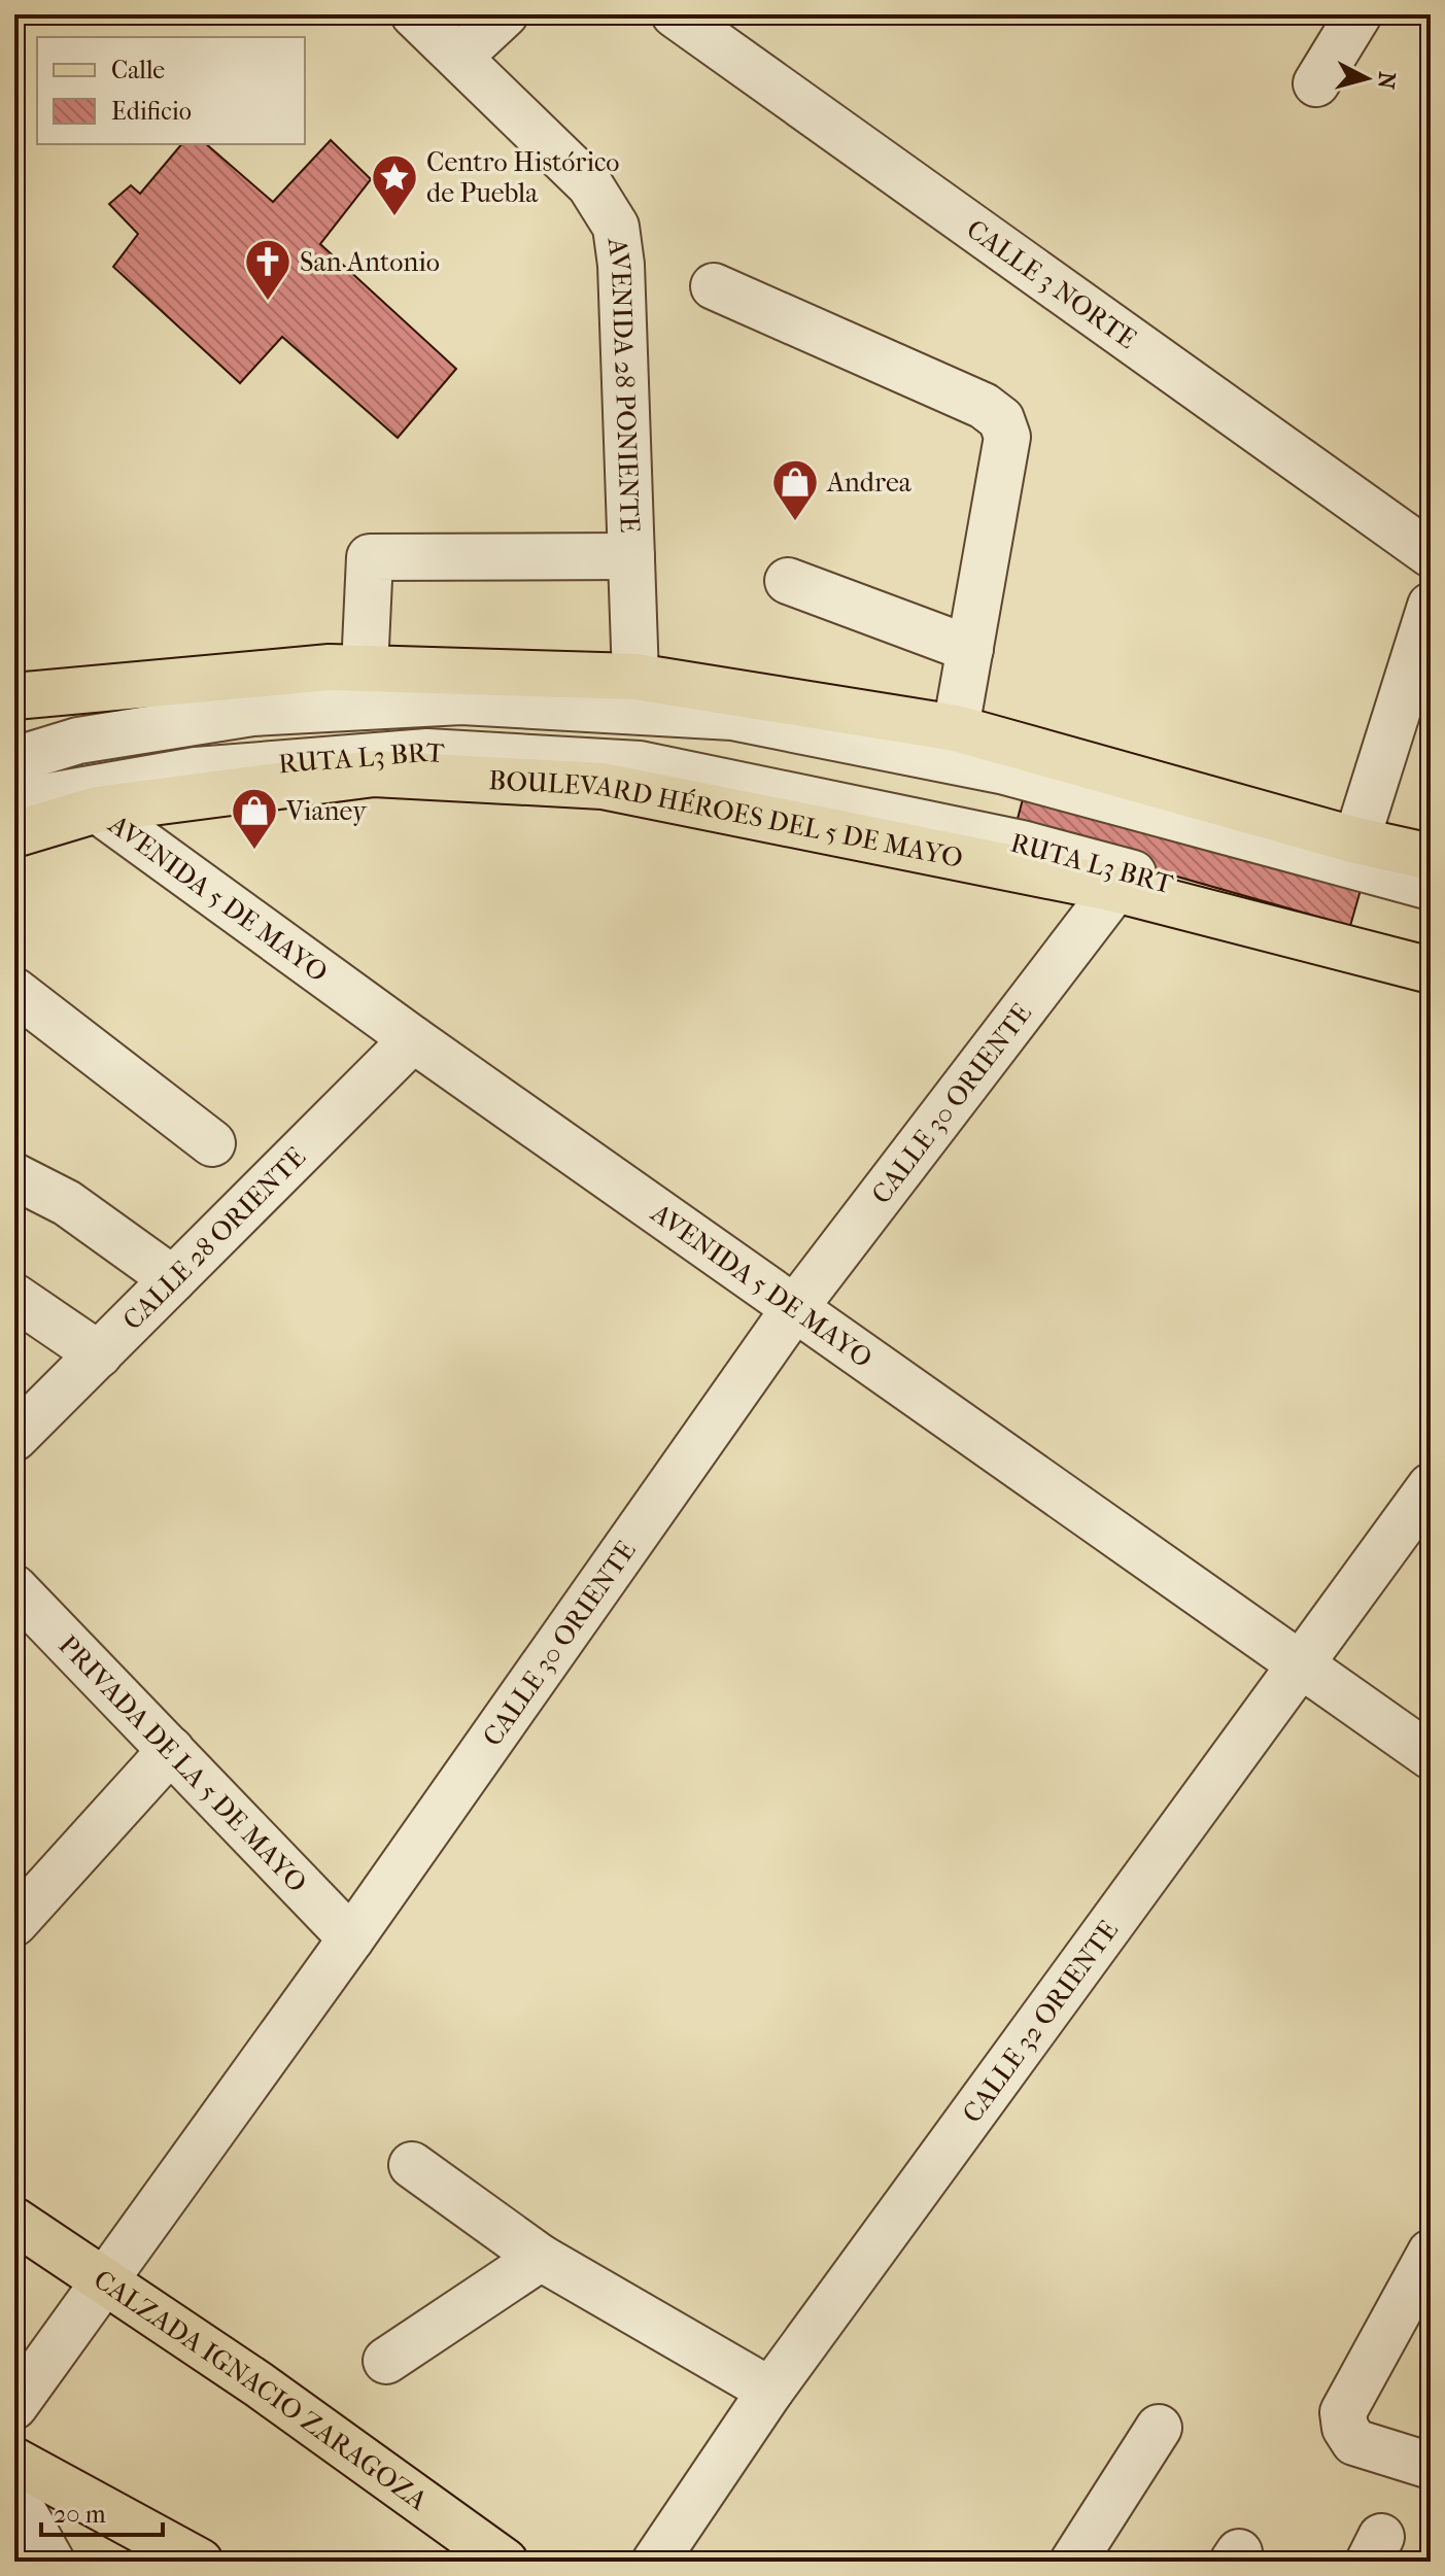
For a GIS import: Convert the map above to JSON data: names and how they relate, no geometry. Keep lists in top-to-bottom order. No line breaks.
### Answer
{"streets":{"main road":["BOULEVARD HÉROES DEL 5 DE MAYO","CALZADA IGNACIO ZARAGOZA"],"street":["CALLE 3 NORTE","AVENIDA 28 PONIENTE","RUTA L3 BRT","AVENIDA 5 DE MAYO","CALLE 30 ORIENTE","CALLE 28 ORIENTE","PRIVADA DE LA 5 DE MAYO","CALLE 32 ORIENTE"]},"crossings":[["BOULEVARD HÉROES DEL 5 DE MAYO","AVENIDA 5 DE MAYO"],["BOULEVARD HÉROES DEL 5 DE MAYO","CALLE 30 ORIENTE"],["AVENIDA 5 DE MAYO","CALLE 30 ORIENTE"],["AVENIDA 5 DE MAYO","CALLE 28 ORIENTE"],["AVENIDA 5 DE MAYO","CALLE 32 ORIENTE"],["CALLE 30 ORIENTE","PRIVADA DE LA 5 DE MAYO"],["CALLE 30 ORIENTE","CALZADA IGNACIO ZARAGOZA"]],"places":{"place":["Centro Histórico de Puebla"],"church":["San Antonio"],"shop":["Andrea","Vianey"]},"legend":["Calle","Edificio"],"scale_bar":"20 m","north":"right"}
